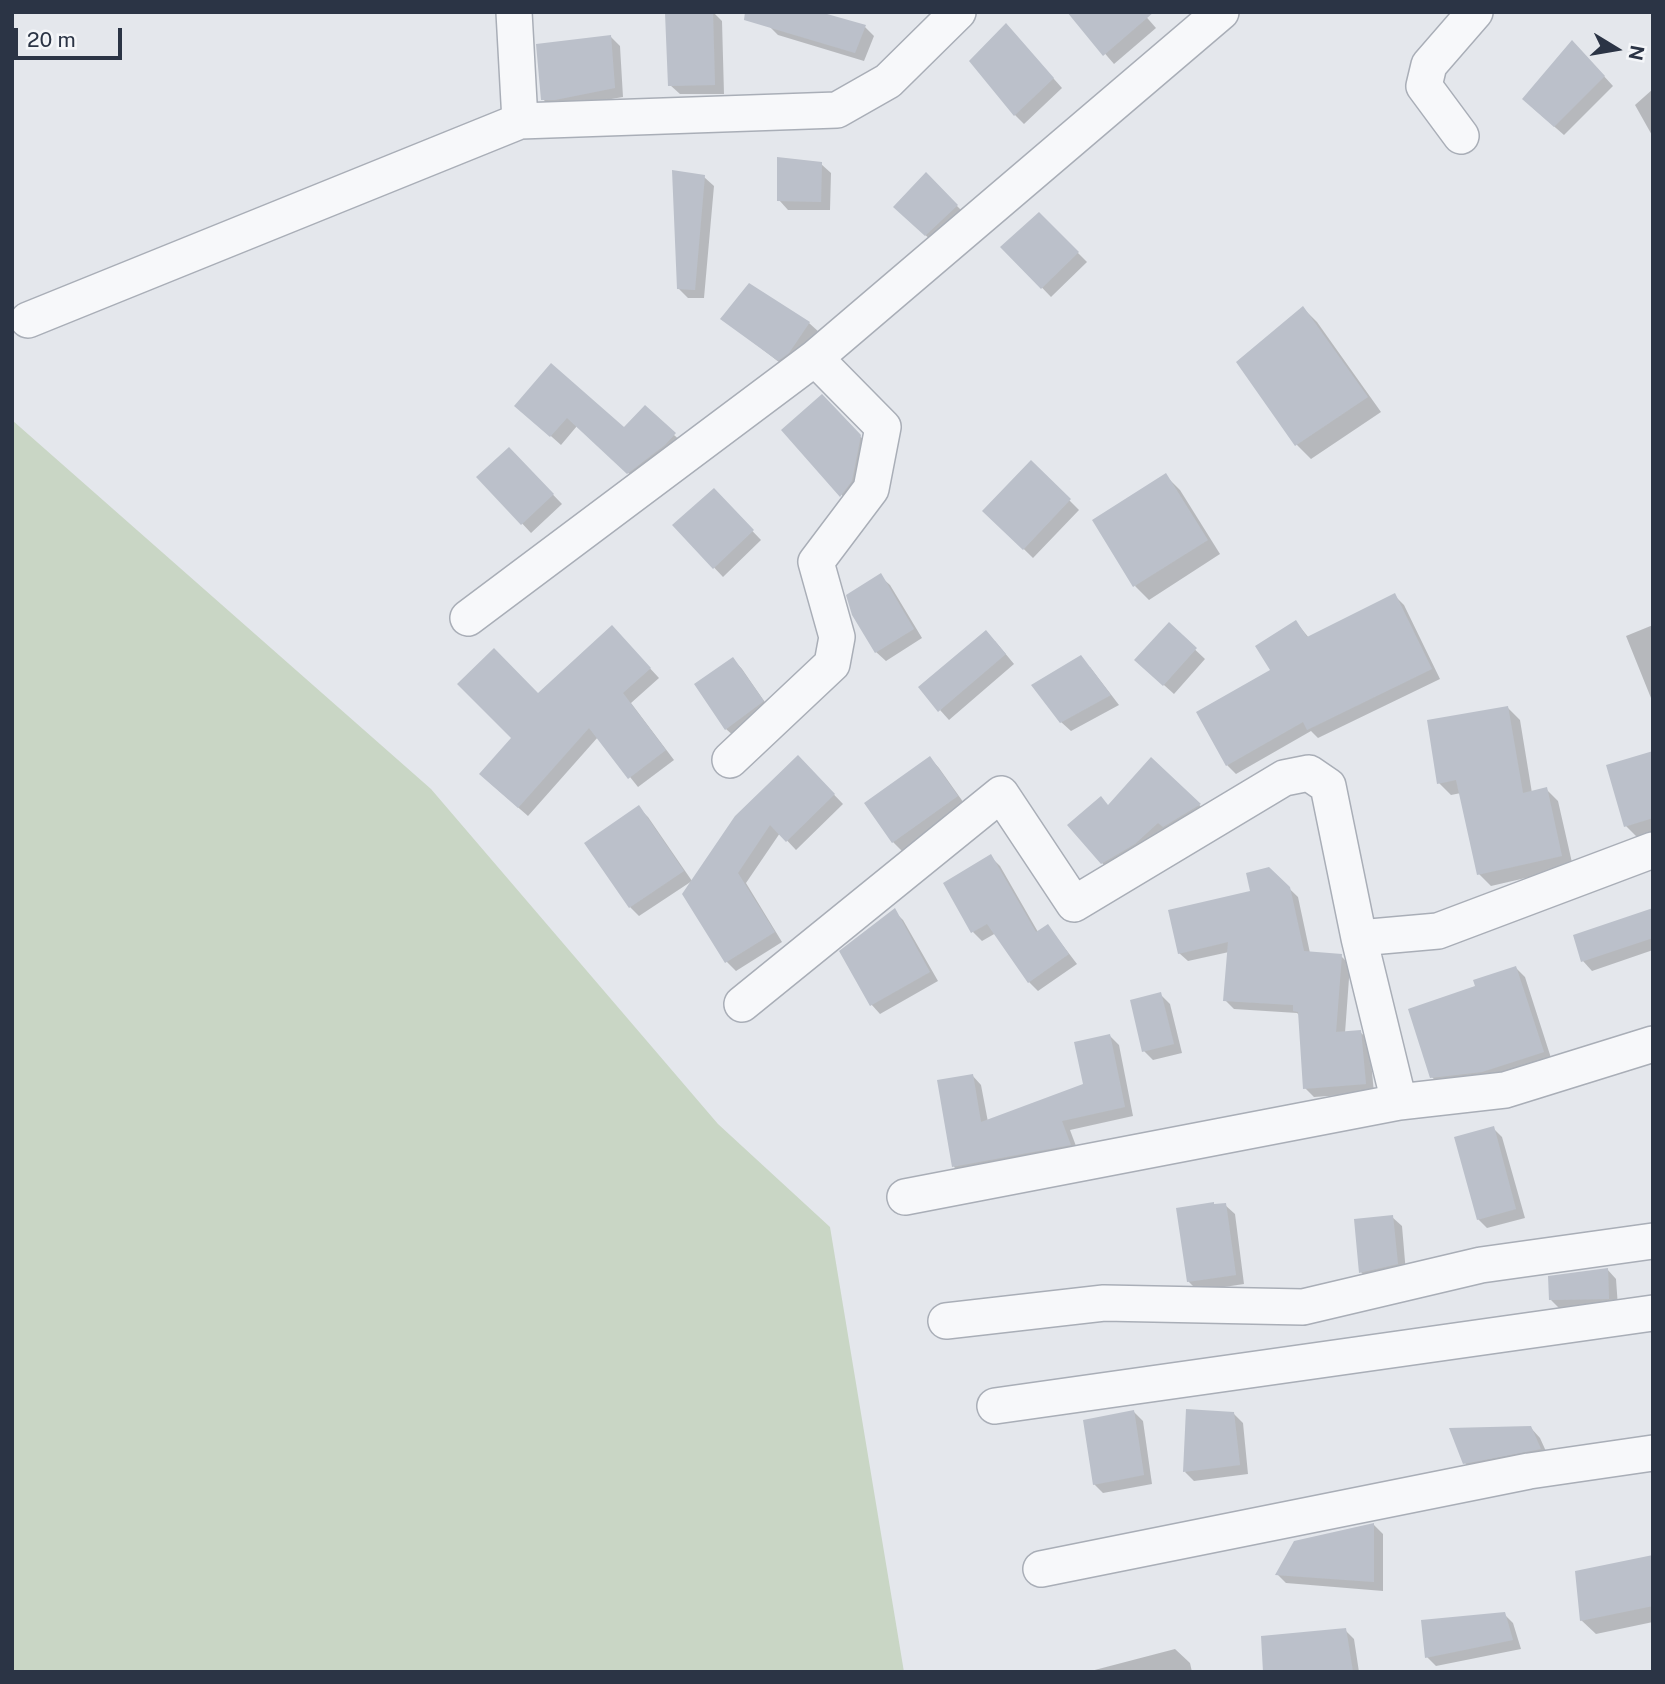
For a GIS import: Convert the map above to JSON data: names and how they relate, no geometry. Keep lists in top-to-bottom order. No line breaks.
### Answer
{"scale_bar":"20 m","north":"right"}
